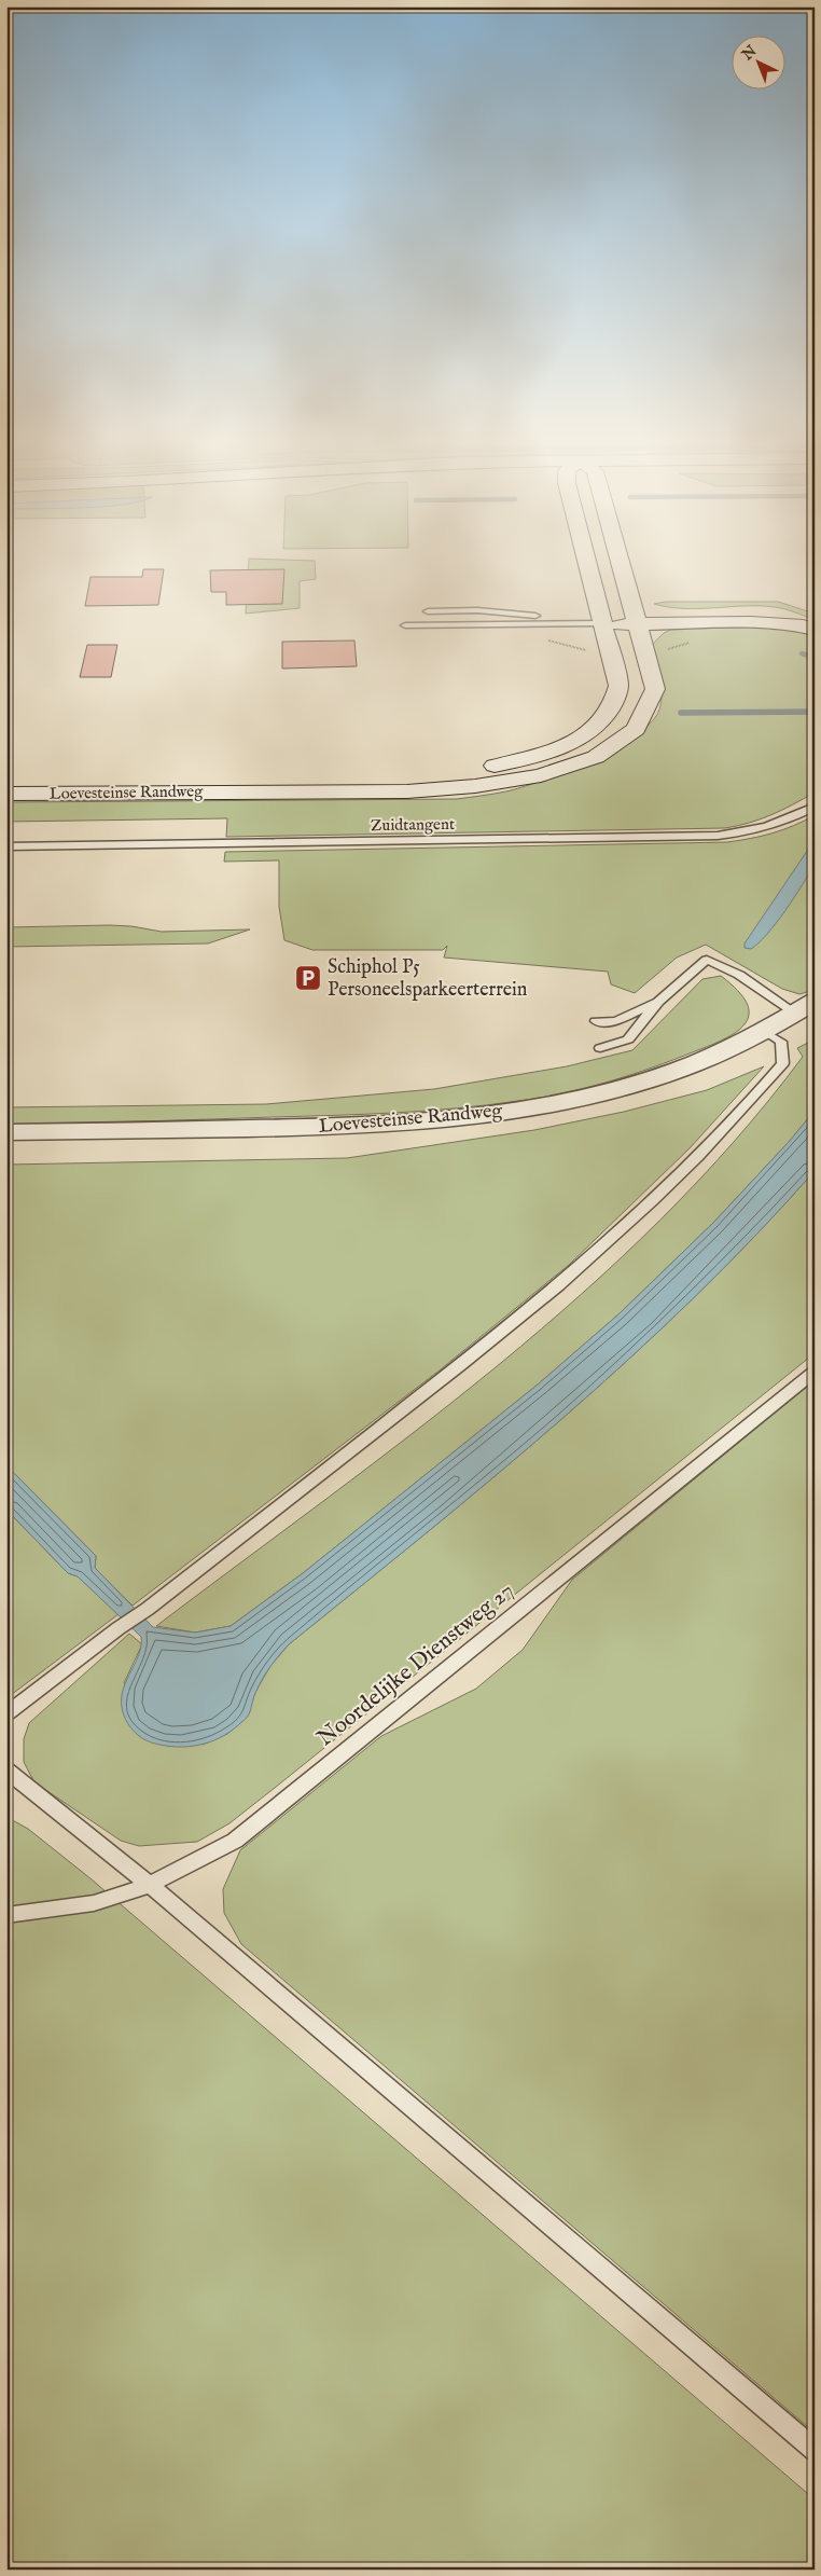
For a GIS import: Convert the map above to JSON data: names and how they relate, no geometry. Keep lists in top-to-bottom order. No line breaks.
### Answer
{"streets":{"street":["Loevesteinse Randweg"],"lane":["Zuidtangent","Noordelijke Dienstweg 27"]},"places":{"parking":["Schiphol P5 Personeelsparkeerterrein"]},"north":"top left"}
